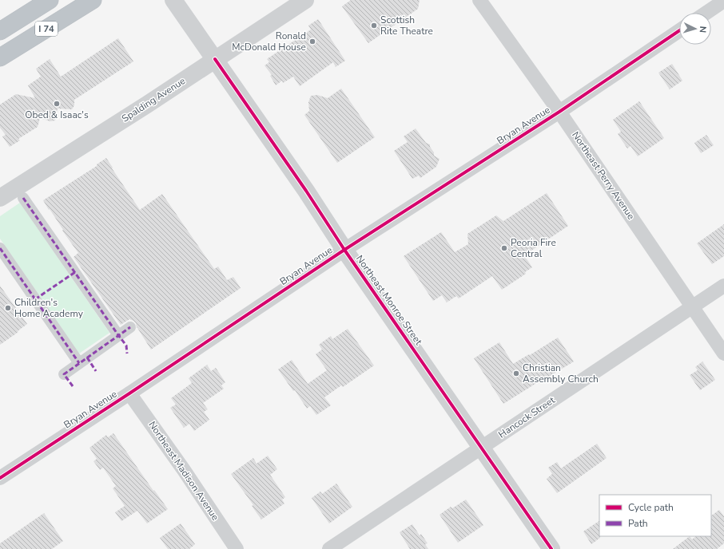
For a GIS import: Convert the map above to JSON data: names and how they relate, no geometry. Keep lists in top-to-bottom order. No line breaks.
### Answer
{"streets":{"highway":["I 74"],"street":["Spalding Avenue","Bryan Avenue","Northeast Perry Avenue","Northeast Monroe Street","Hancock Street","Northeast Madison Avenue"]},"crossings":[["Spalding Avenue","Northeast Monroe Street"],["Bryan Avenue","Northeast Perry Avenue"],["Bryan Avenue","Northeast Monroe Street"],["Bryan Avenue","Northeast Madison Avenue"],["Northeast Perry Avenue","Hancock Street"],["Northeast Monroe Street","Hancock Street"]],"places":["Scottish Rite Theatre","Ronald McDonald House","Obed & Isaac's","Peoria Fire Central","Children's Home Academy","Christian Assembly Church"],"legend":["Cycle path","Path"],"north":"right"}
